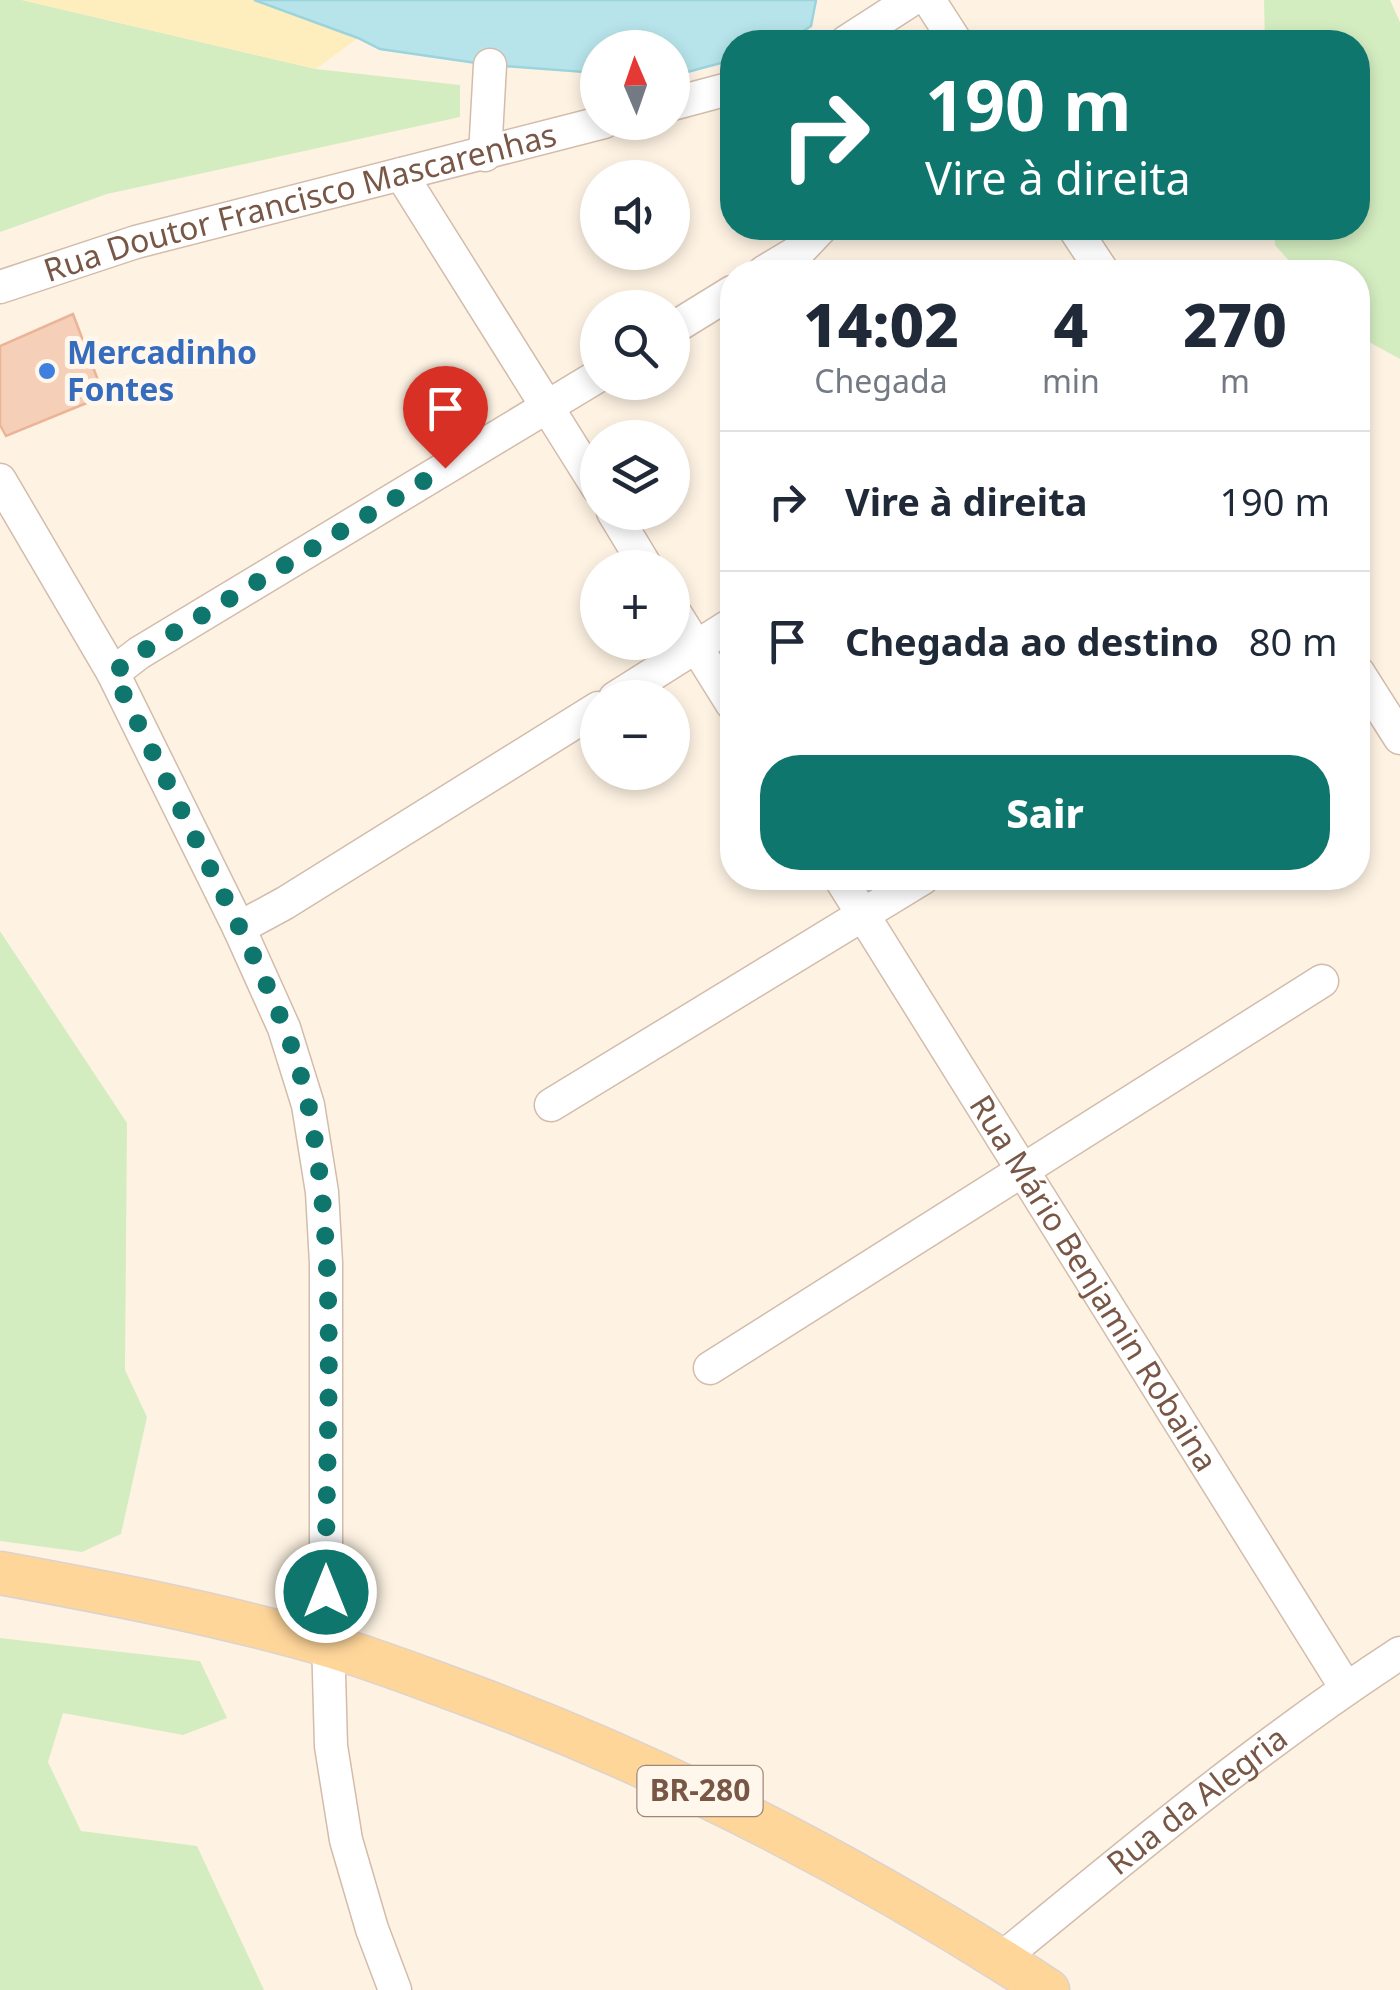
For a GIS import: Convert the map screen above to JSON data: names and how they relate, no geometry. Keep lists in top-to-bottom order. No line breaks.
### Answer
{"streets":{"main road":["BR-280"],"street":["Rua Doutor Francisco Mascarenhas","Rua Mário Benjamin Robaina","Rua da Alegria"]},"crossings":[["Rua Mário Benjamin Robaina","Rua da Alegria"],["BR-280","Rua da Alegria"]],"places":["Mercadinho Fontes"],"north":"top","page":{"map_buttons":["+","−"],"turn":["190 m","Vire à direita"],"eta":["14:02","Chegada","4","min","270","m"],"list":[{"name":"Vire à direita","value":"190 m"},{"name":"Chegada ao destino","value":"80 m"}],"buttons":"Sair"}}
